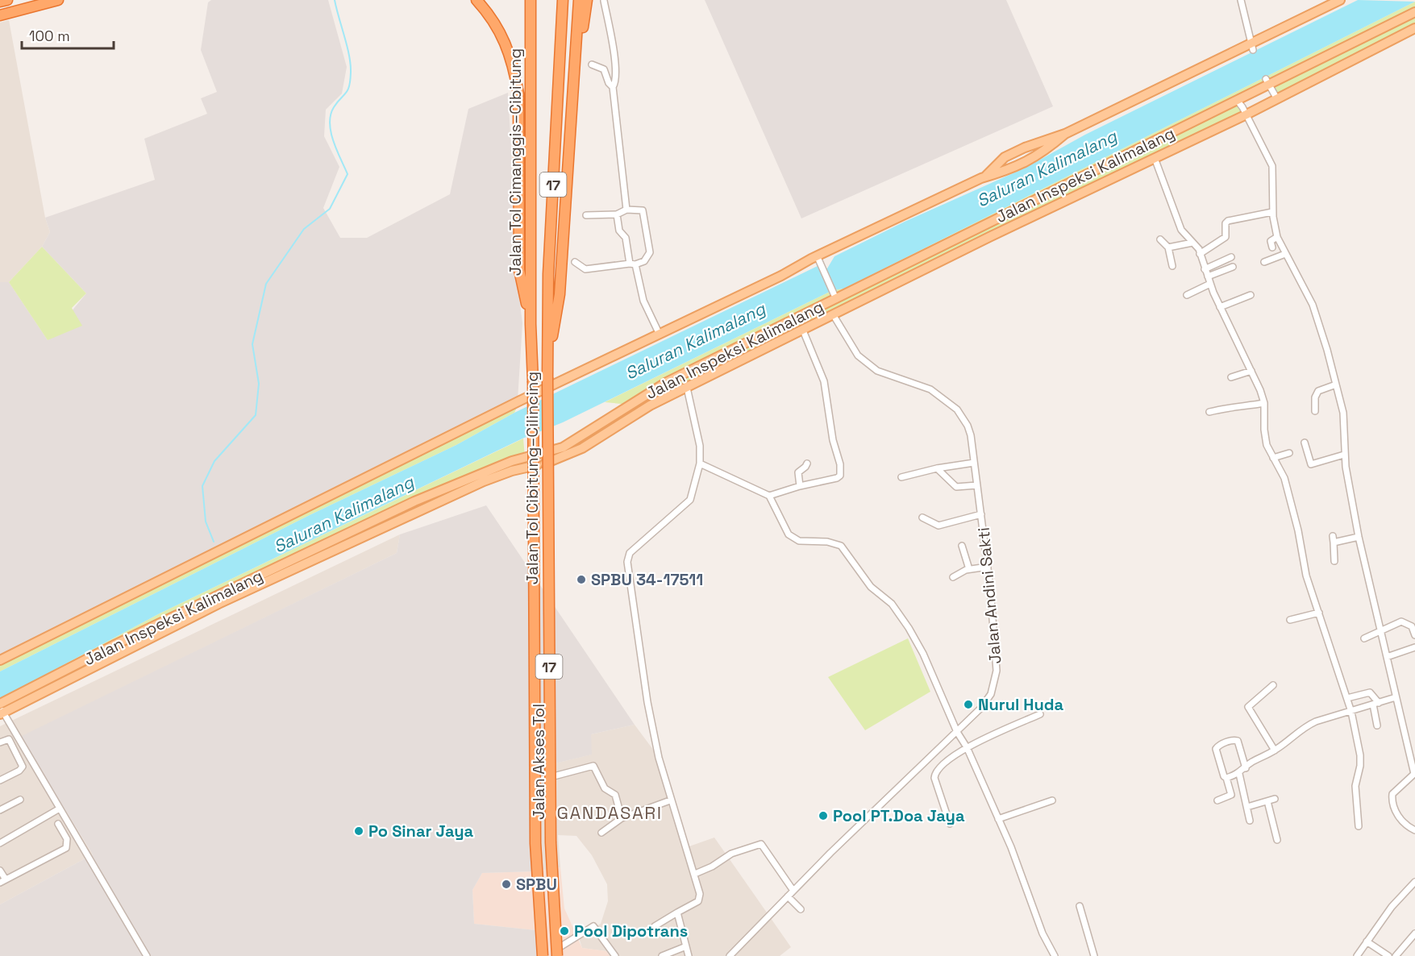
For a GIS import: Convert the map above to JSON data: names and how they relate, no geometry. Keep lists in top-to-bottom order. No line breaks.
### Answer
{"streets":{"highway":["Jalan Tol Cimanggis–Cibitung","17","Jalan Tol Cibitung–Cilincing"],"main road":["Jalan Inspeksi Kalimalang","Jalan Akses Tol"],"street":["Jalan Andini Sakti"]},"crossings":[["Jalan Tol Cimanggis–Cibitung","Jalan Tol Cibitung–Cilincing"],["Jalan Inspeksi Kalimalang","Jalan Andini Sakti"],["Jalan Inspeksi Kalimalang","Jalan Akses Tol"],["Jalan Tol Cibitung–Cilincing","Jalan Akses Tol"]],"districts":["GANDASARI"],"water":["Saluran Kalimalang"],"places":["SPBU 34-17511","Nurul Huda","Pool PT.Doa Jaya","Po Sinar Jaya","SPBU","Pool Dipotrans"],"scale_bar":"100 m"}
